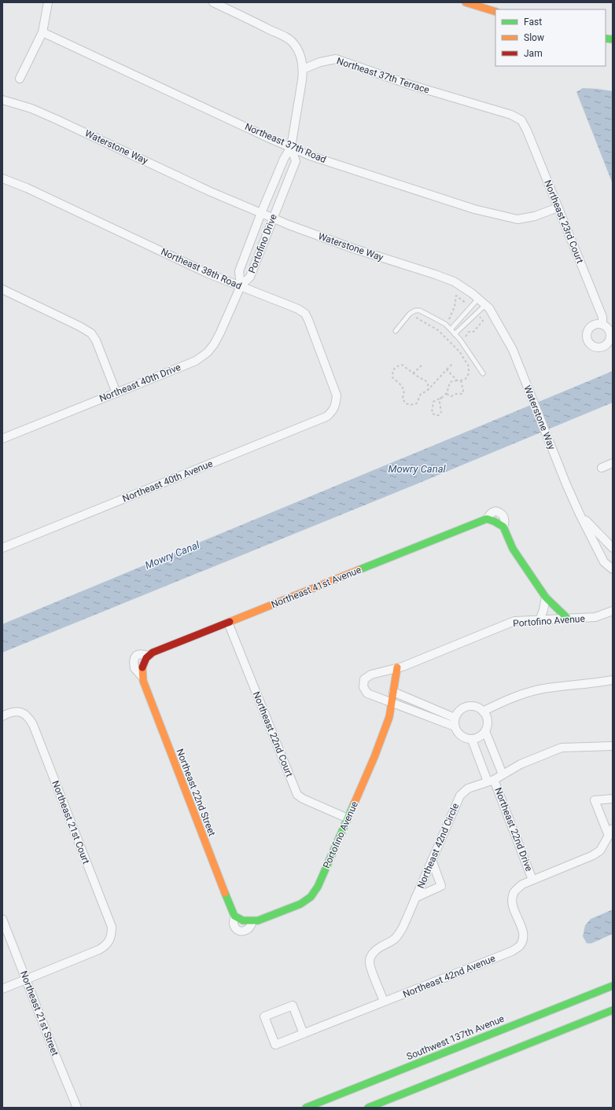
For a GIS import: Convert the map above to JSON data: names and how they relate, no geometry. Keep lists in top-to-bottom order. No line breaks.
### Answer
{"streets":{"main road":["Northeast 41st Avenue","Portofino Avenue","Northeast 22nd Street","Southwest 137th Avenue"],"street":["Northeast 37th Terrace","Northeast 37th Road","Waterstone Way","Northeast 23rd Court","Portofino Drive","Northeast 38th Road","Northeast 40th Drive","Northeast 40th Avenue","Northeast 22nd Court","Northeast 21st Court","Northeast 22nd Drive","Northeast 42nd Circle","Northeast 42nd Avenue","Northeast 21st Street"]},"crossings":[["Northeast 37th Terrace","Northeast 23rd Court"],["Northeast 37th Terrace","Portofino Drive"],["Northeast 37th Road","Northeast 23rd Court"],["Northeast 37th Road","Portofino Drive"],["Waterstone Way","Portofino Drive"],["Portofino Drive","Northeast 38th Road"],["Portofino Drive","Northeast 40th Drive"],["Northeast 38th Road","Northeast 40th Drive"],["Northeast 38th Road","Northeast 40th Avenue"],["Northeast 41st Avenue","Northeast 22nd Court"],["Northeast 41st Avenue","Northeast 22nd Street"],["Portofino Avenue","Northeast 22nd Court"],["Portofino Avenue","Northeast 22nd Street"],["Northeast 21st Court","Northeast 21st Street"],["Northeast 22nd Drive","Northeast 42nd Circle"],["Northeast 22nd Drive","Northeast 42nd Avenue"],["Northeast 42nd Circle","Northeast 42nd Avenue"]],"water":["Mowry Canal"],"legend":["Fast","Slow","Jam"]}
